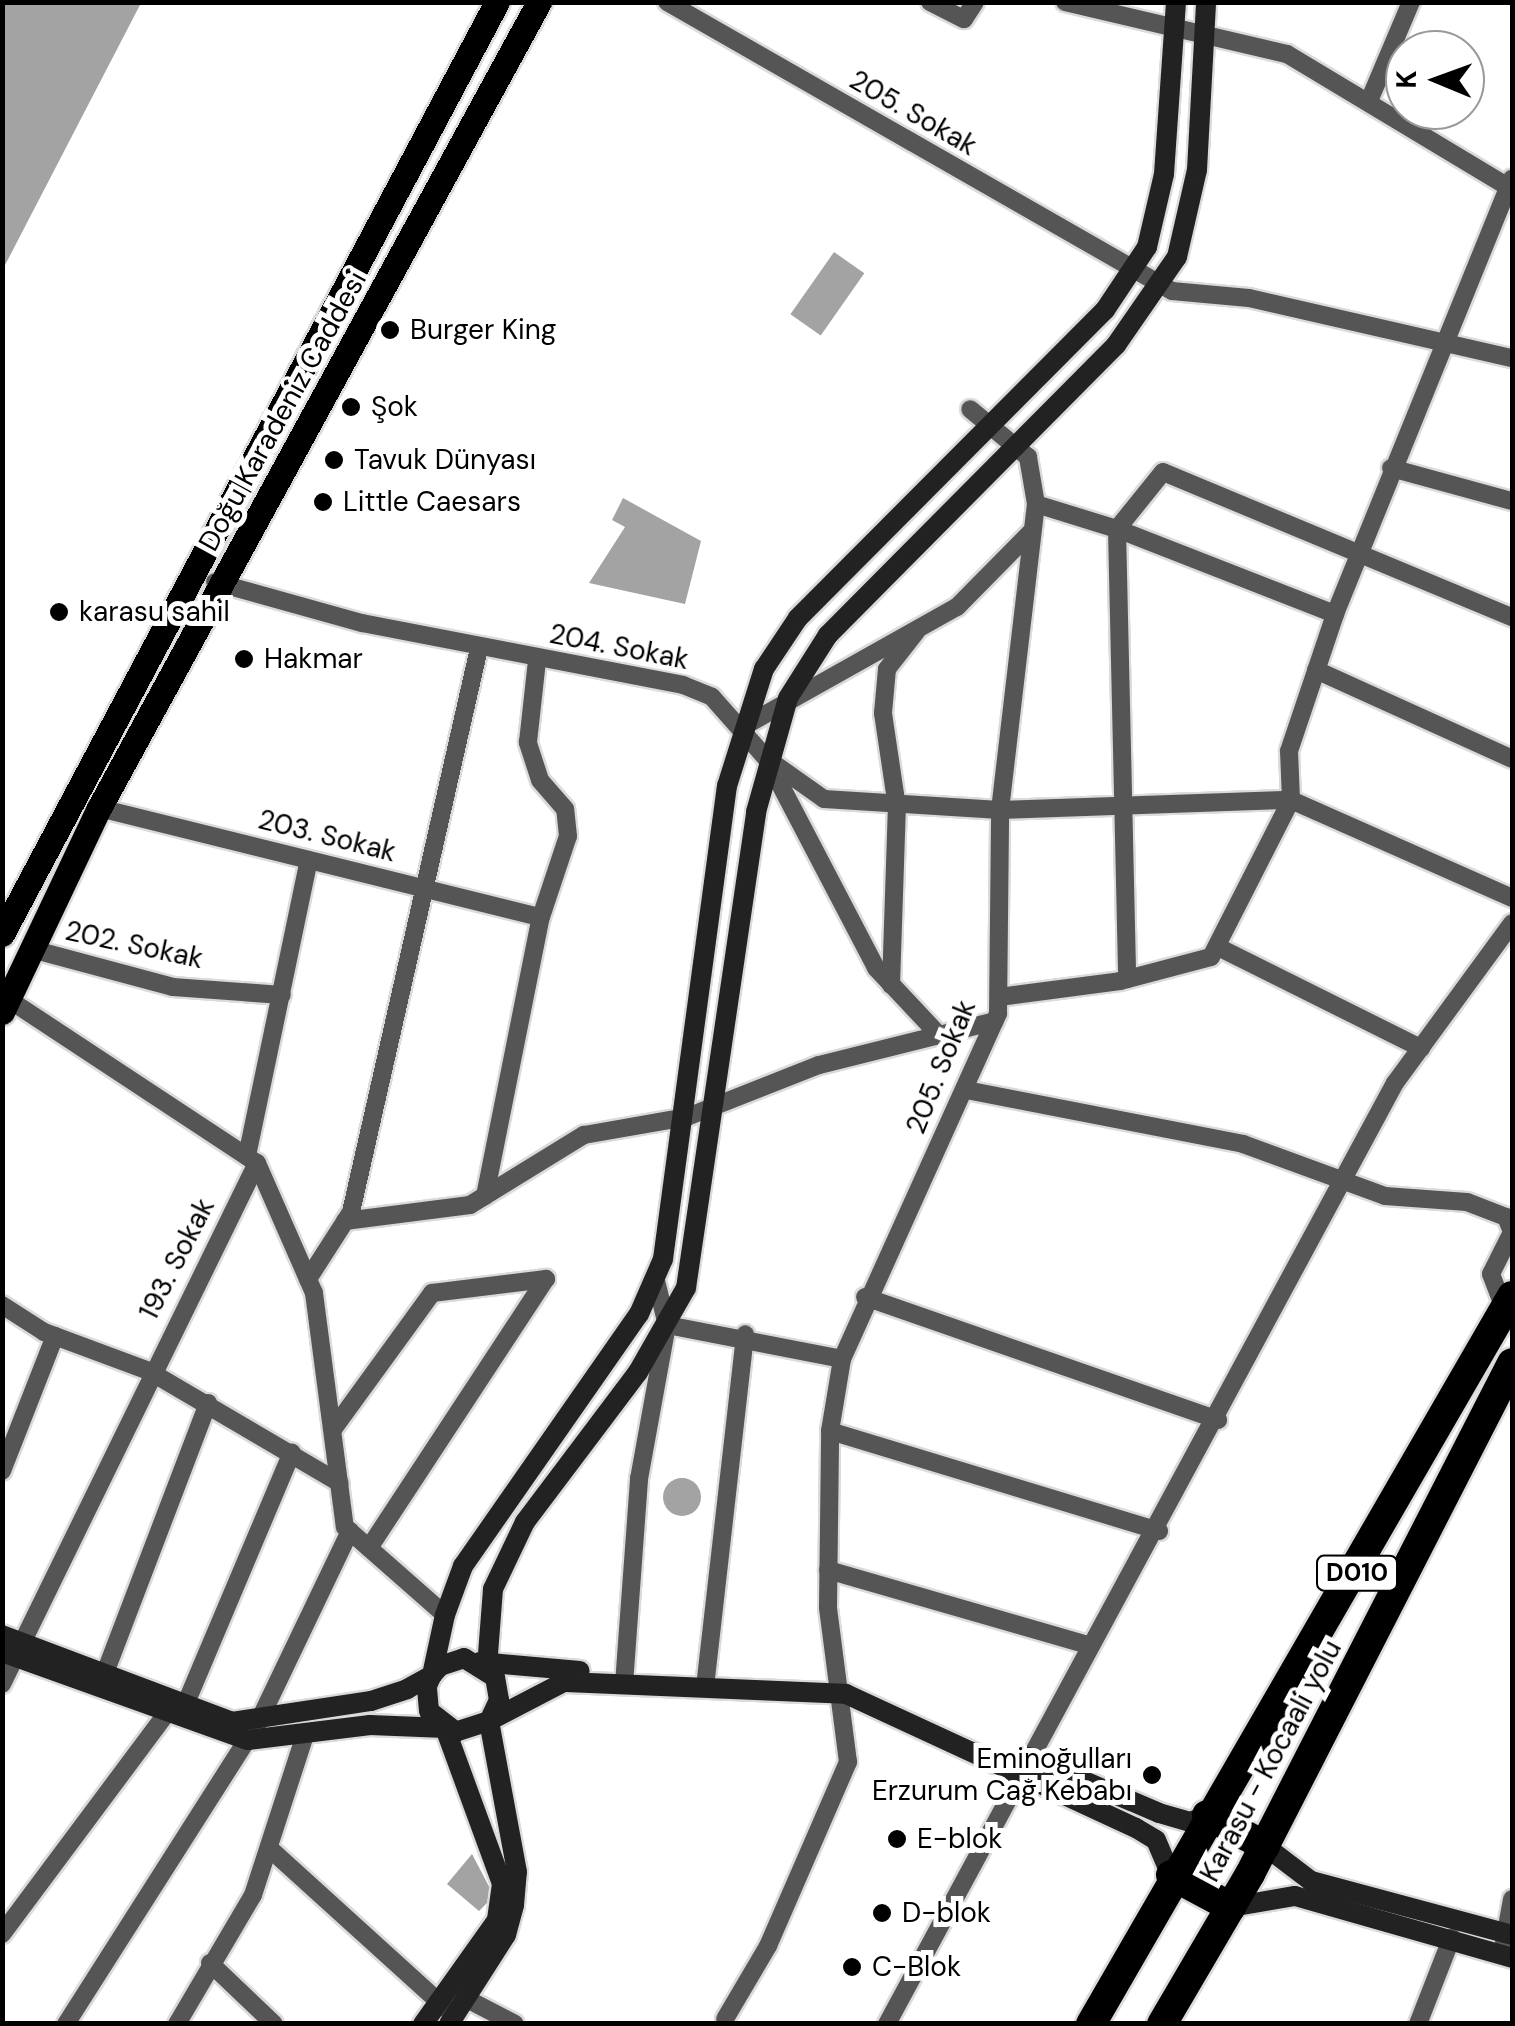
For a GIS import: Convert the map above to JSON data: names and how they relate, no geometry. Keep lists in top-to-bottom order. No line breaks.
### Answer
{"streets":{"highway":["D010","Karasu - Kocaali yolu"],"main road":["Doğu Karadeniz Caddesi"],"street":["205. Sokak","204. Sokak","203. Sokak","202. Sokak","193. Sokak"]},"crossings":[["205. Sokak","204. Sokak"],["Doğu Karadeniz Caddesi","204. Sokak"],["Doğu Karadeniz Caddesi","203. Sokak"],["Doğu Karadeniz Caddesi","202. Sokak"],["203. Sokak","193. Sokak"],["202. Sokak","193. Sokak"],["D010","Karasu - Kocaali yolu"]],"places":["Burger King","Şok","Tavuk Dünyası","Little Caesars","karasu sahil","Hakmar","Eminoğulları Erzurum Cağ Kebabı","E-blok","D-blok","C-Blok"],"north":"left"}
